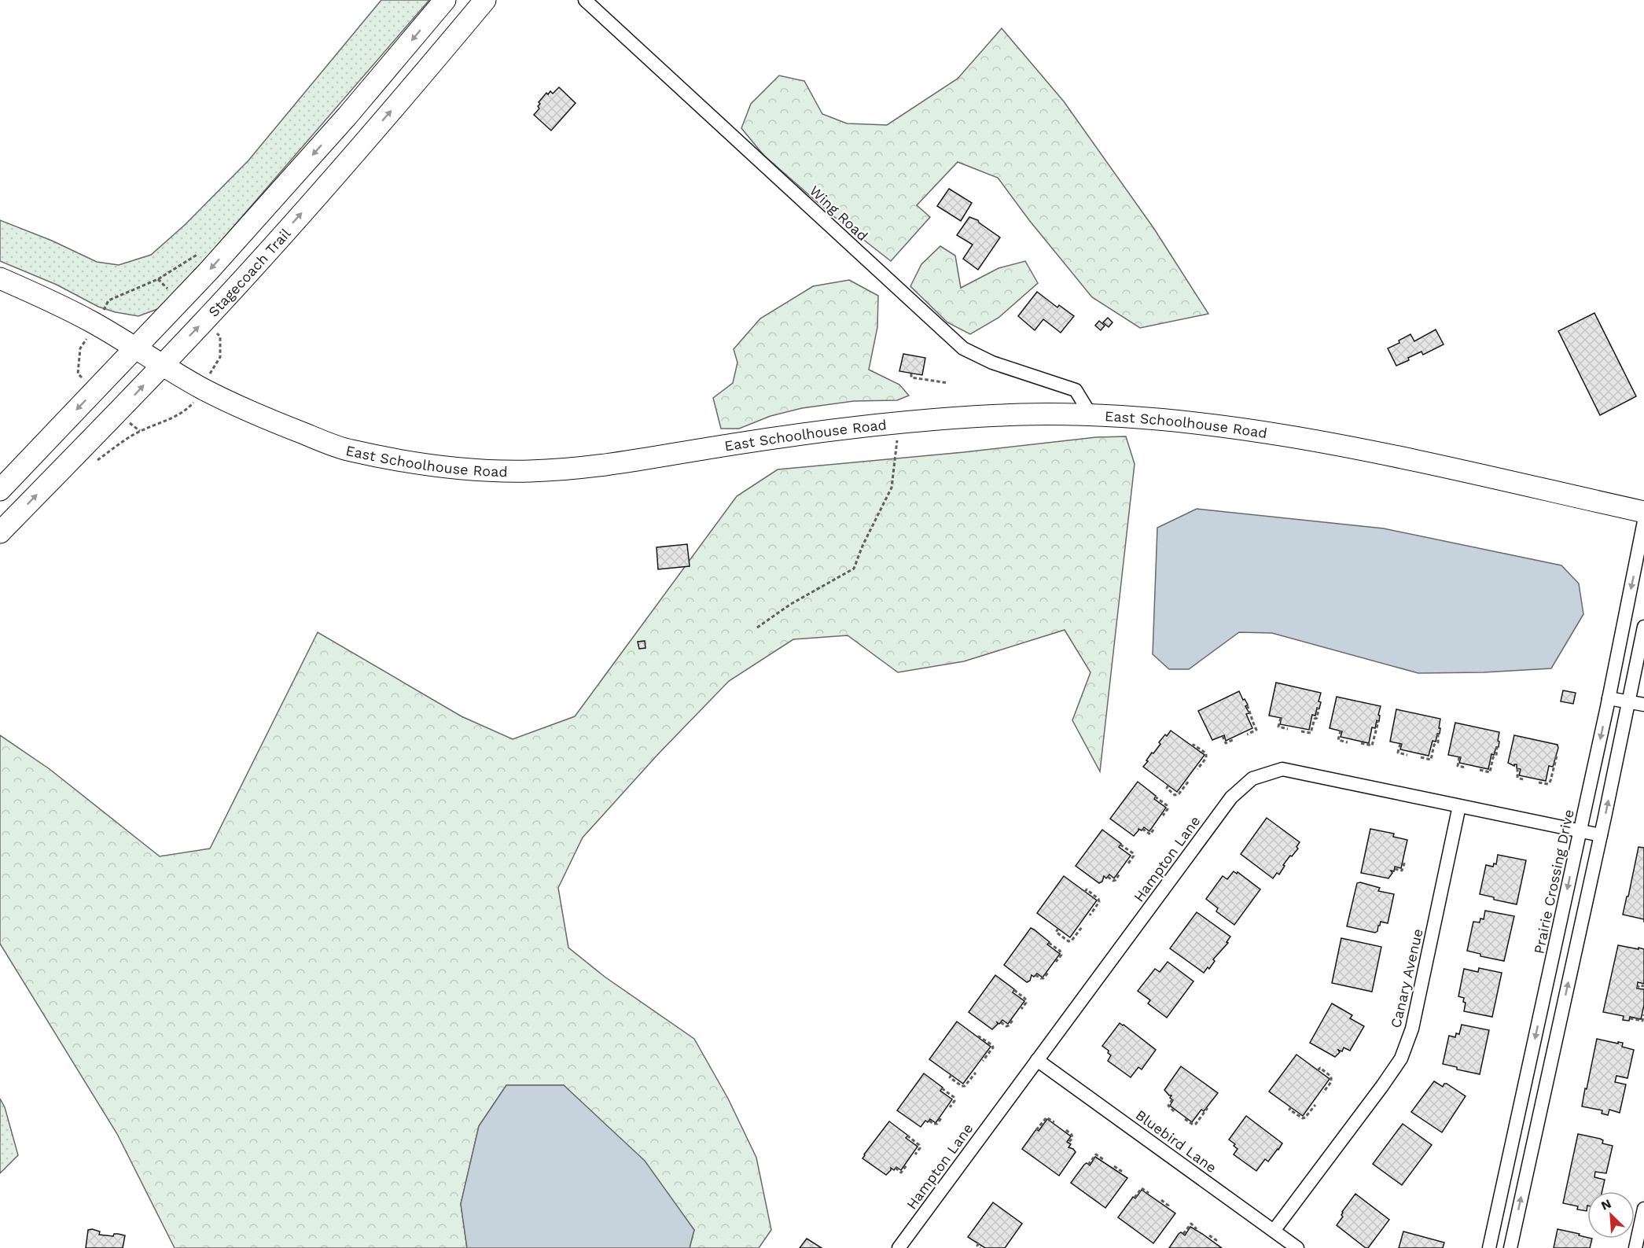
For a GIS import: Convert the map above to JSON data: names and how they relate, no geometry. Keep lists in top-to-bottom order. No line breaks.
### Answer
{"streets":{"main road":["Stagecoach Trail","East Schoolhouse Road"],"street":["Wing Road","Hampton Lane","Prairie Crossing Drive","Canary Avenue","Bluebird Lane"]},"crossings":[["Wing Road","East Schoolhouse Road"],["Stagecoach Trail","East Schoolhouse Road"],["Hampton Lane","Prairie Crossing Drive"],["Hampton Lane","Canary Avenue"],["Hampton Lane","Bluebird Lane"],["Canary Avenue","Bluebird Lane"]],"north":"top left"}
